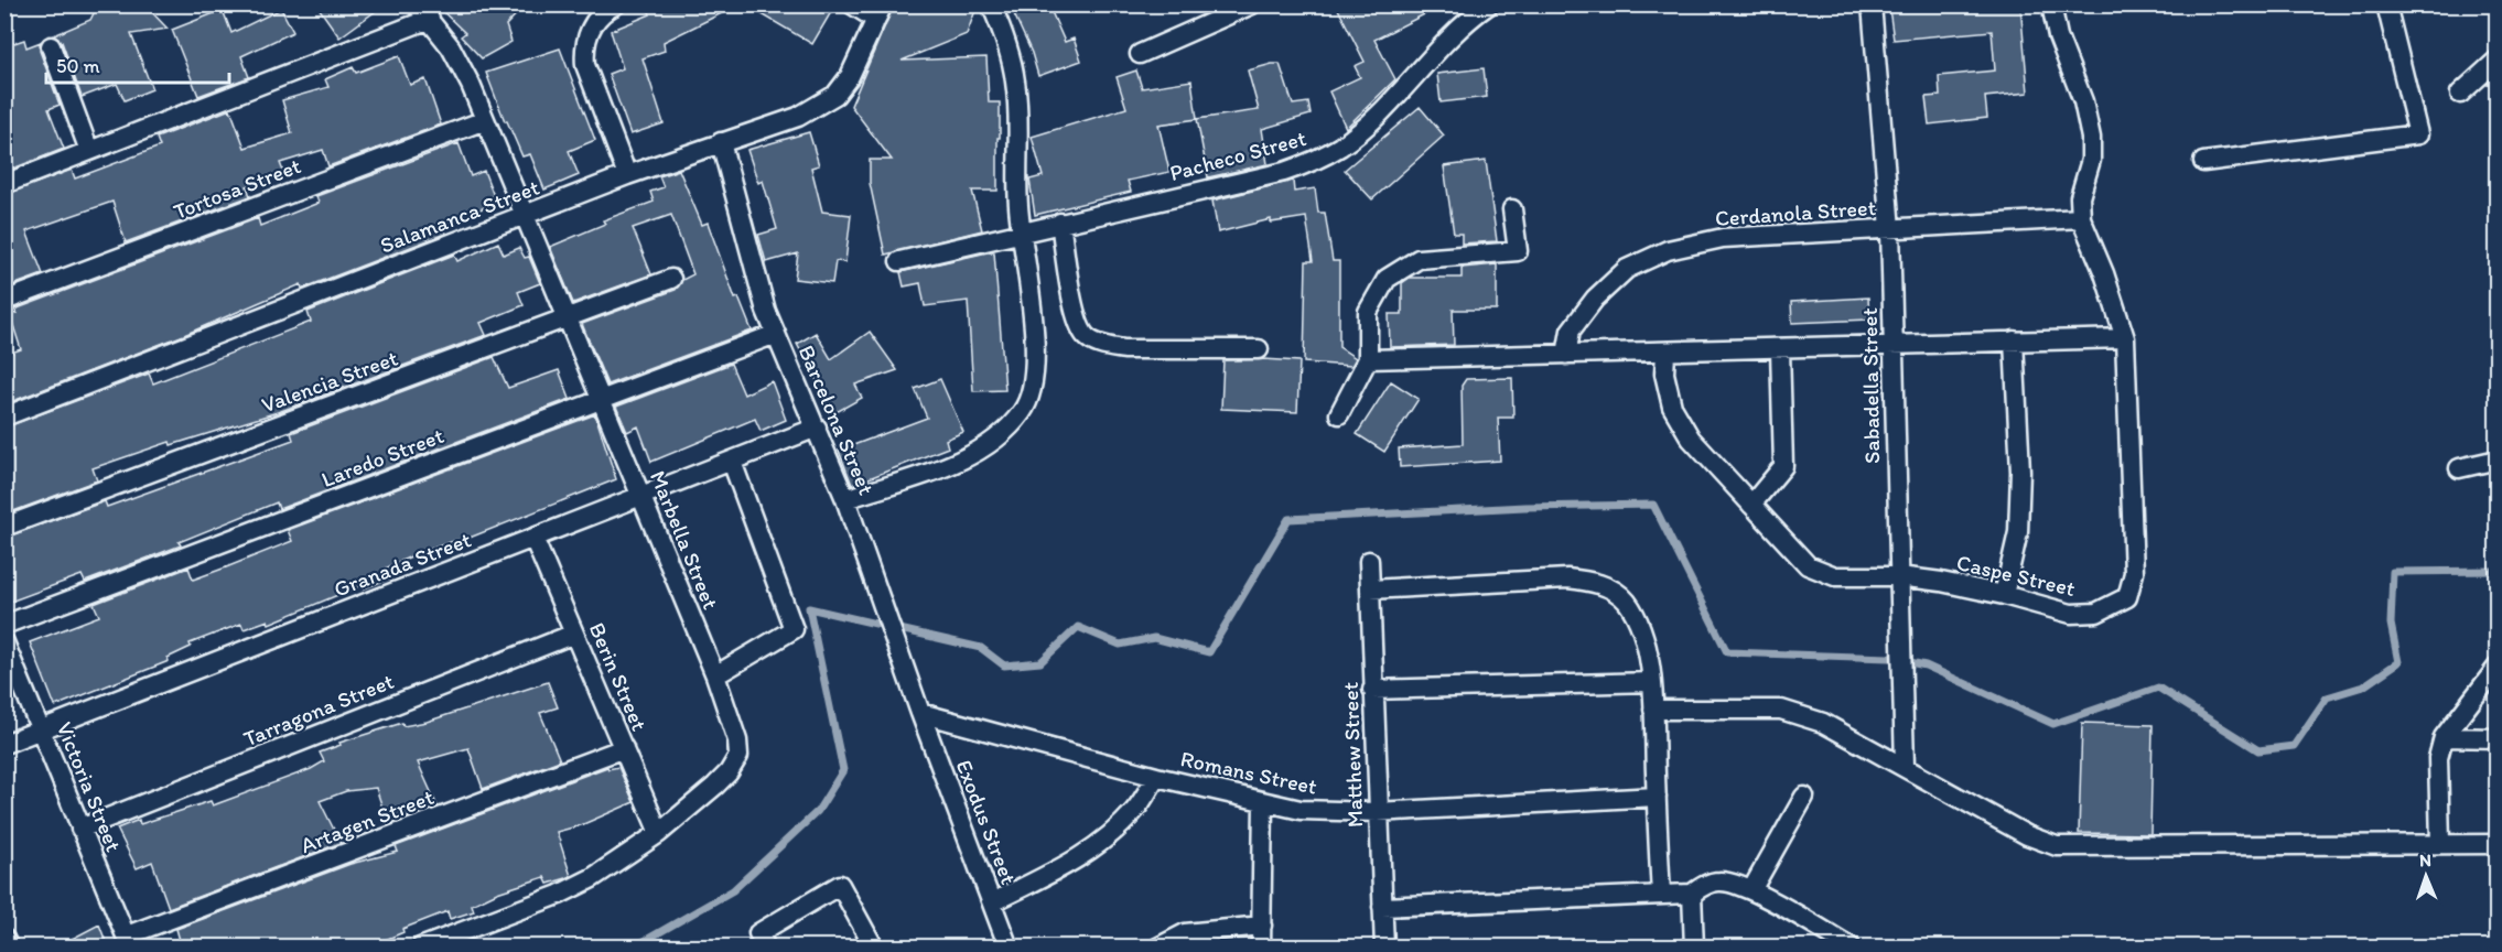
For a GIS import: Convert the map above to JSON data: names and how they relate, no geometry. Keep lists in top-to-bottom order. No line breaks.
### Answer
{"streets":{"street":["Pacheco Street","Tortosa Street","Cerdanola Street","Salamanca Street","Valencia Street","Sabadella Street","Barcelona Street","Laredo Street","Marbella Street","Granada Street","Caspe Street","Berin Street","Tarragona Street","Matthew Street","Romans Street","Victoria Street","Artagen Street","Exodus Street"]},"crossings":[["Tortosa Street","Marbella Street"],["Cerdanola Street","Sabadella Street"],["Cerdanola Street","Caspe Street"],["Salamanca Street","Barcelona Street"],["Salamanca Street","Marbella Street"],["Valencia Street","Marbella Street"],["Sabadella Street","Caspe Street"],["Barcelona Street","Laredo Street"],["Barcelona Street","Granada Street"],["Barcelona Street","Romans Street"],["Barcelona Street","Exodus Street"],["Laredo Street","Marbella Street"],["Marbella Street","Granada Street"],["Marbella Street","Berin Street"],["Granada Street","Berin Street"],["Granada Street","Victoria Street"],["Berin Street","Tarragona Street"],["Berin Street","Artagen Street"],["Tarragona Street","Victoria Street"],["Matthew Street","Romans Street"],["Romans Street","Exodus Street"],["Victoria Street","Artagen Street"]],"scale_bar":"50 m","north":"top"}
